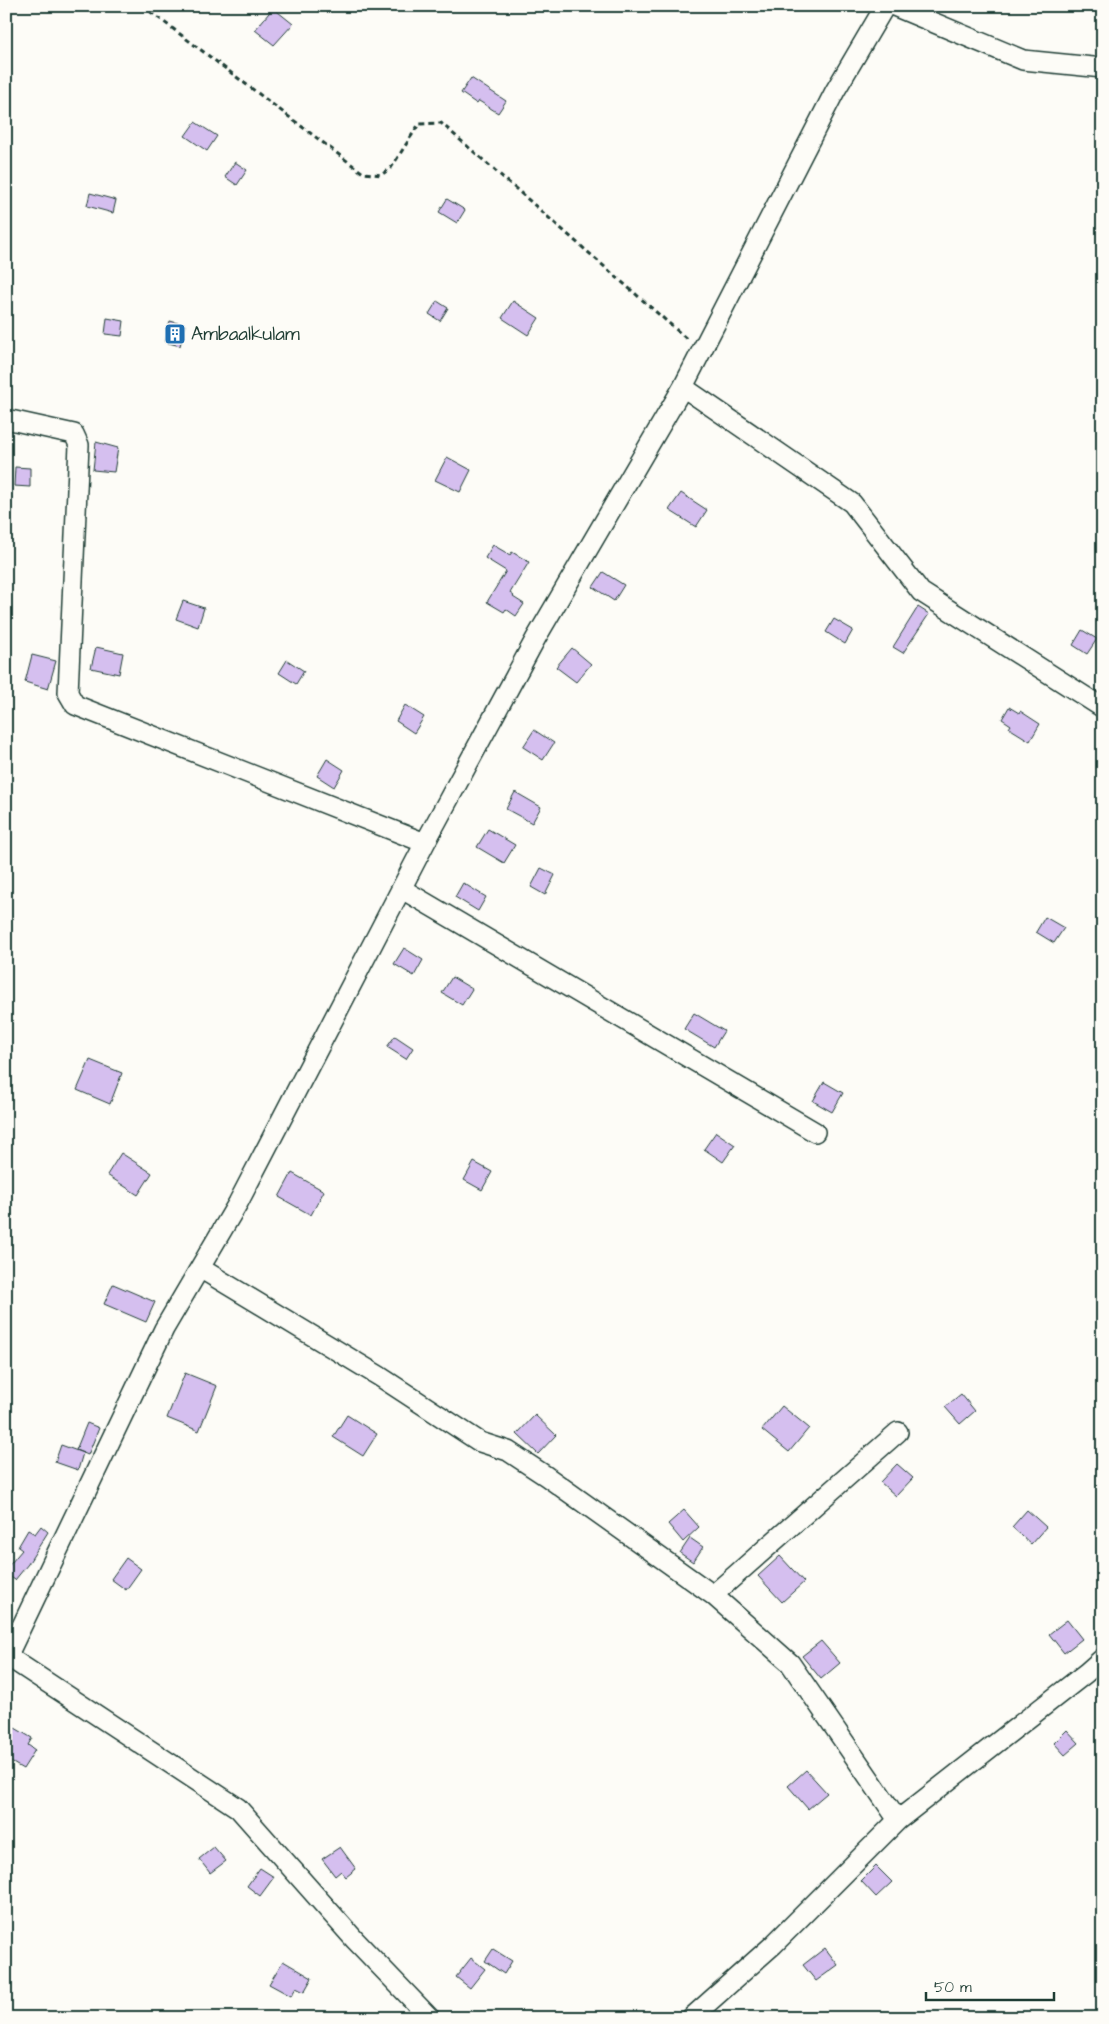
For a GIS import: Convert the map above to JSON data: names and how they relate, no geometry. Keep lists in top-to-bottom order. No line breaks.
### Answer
{"places":{"building":["Ambaalkulam"]},"scale_bar":"50 m"}
